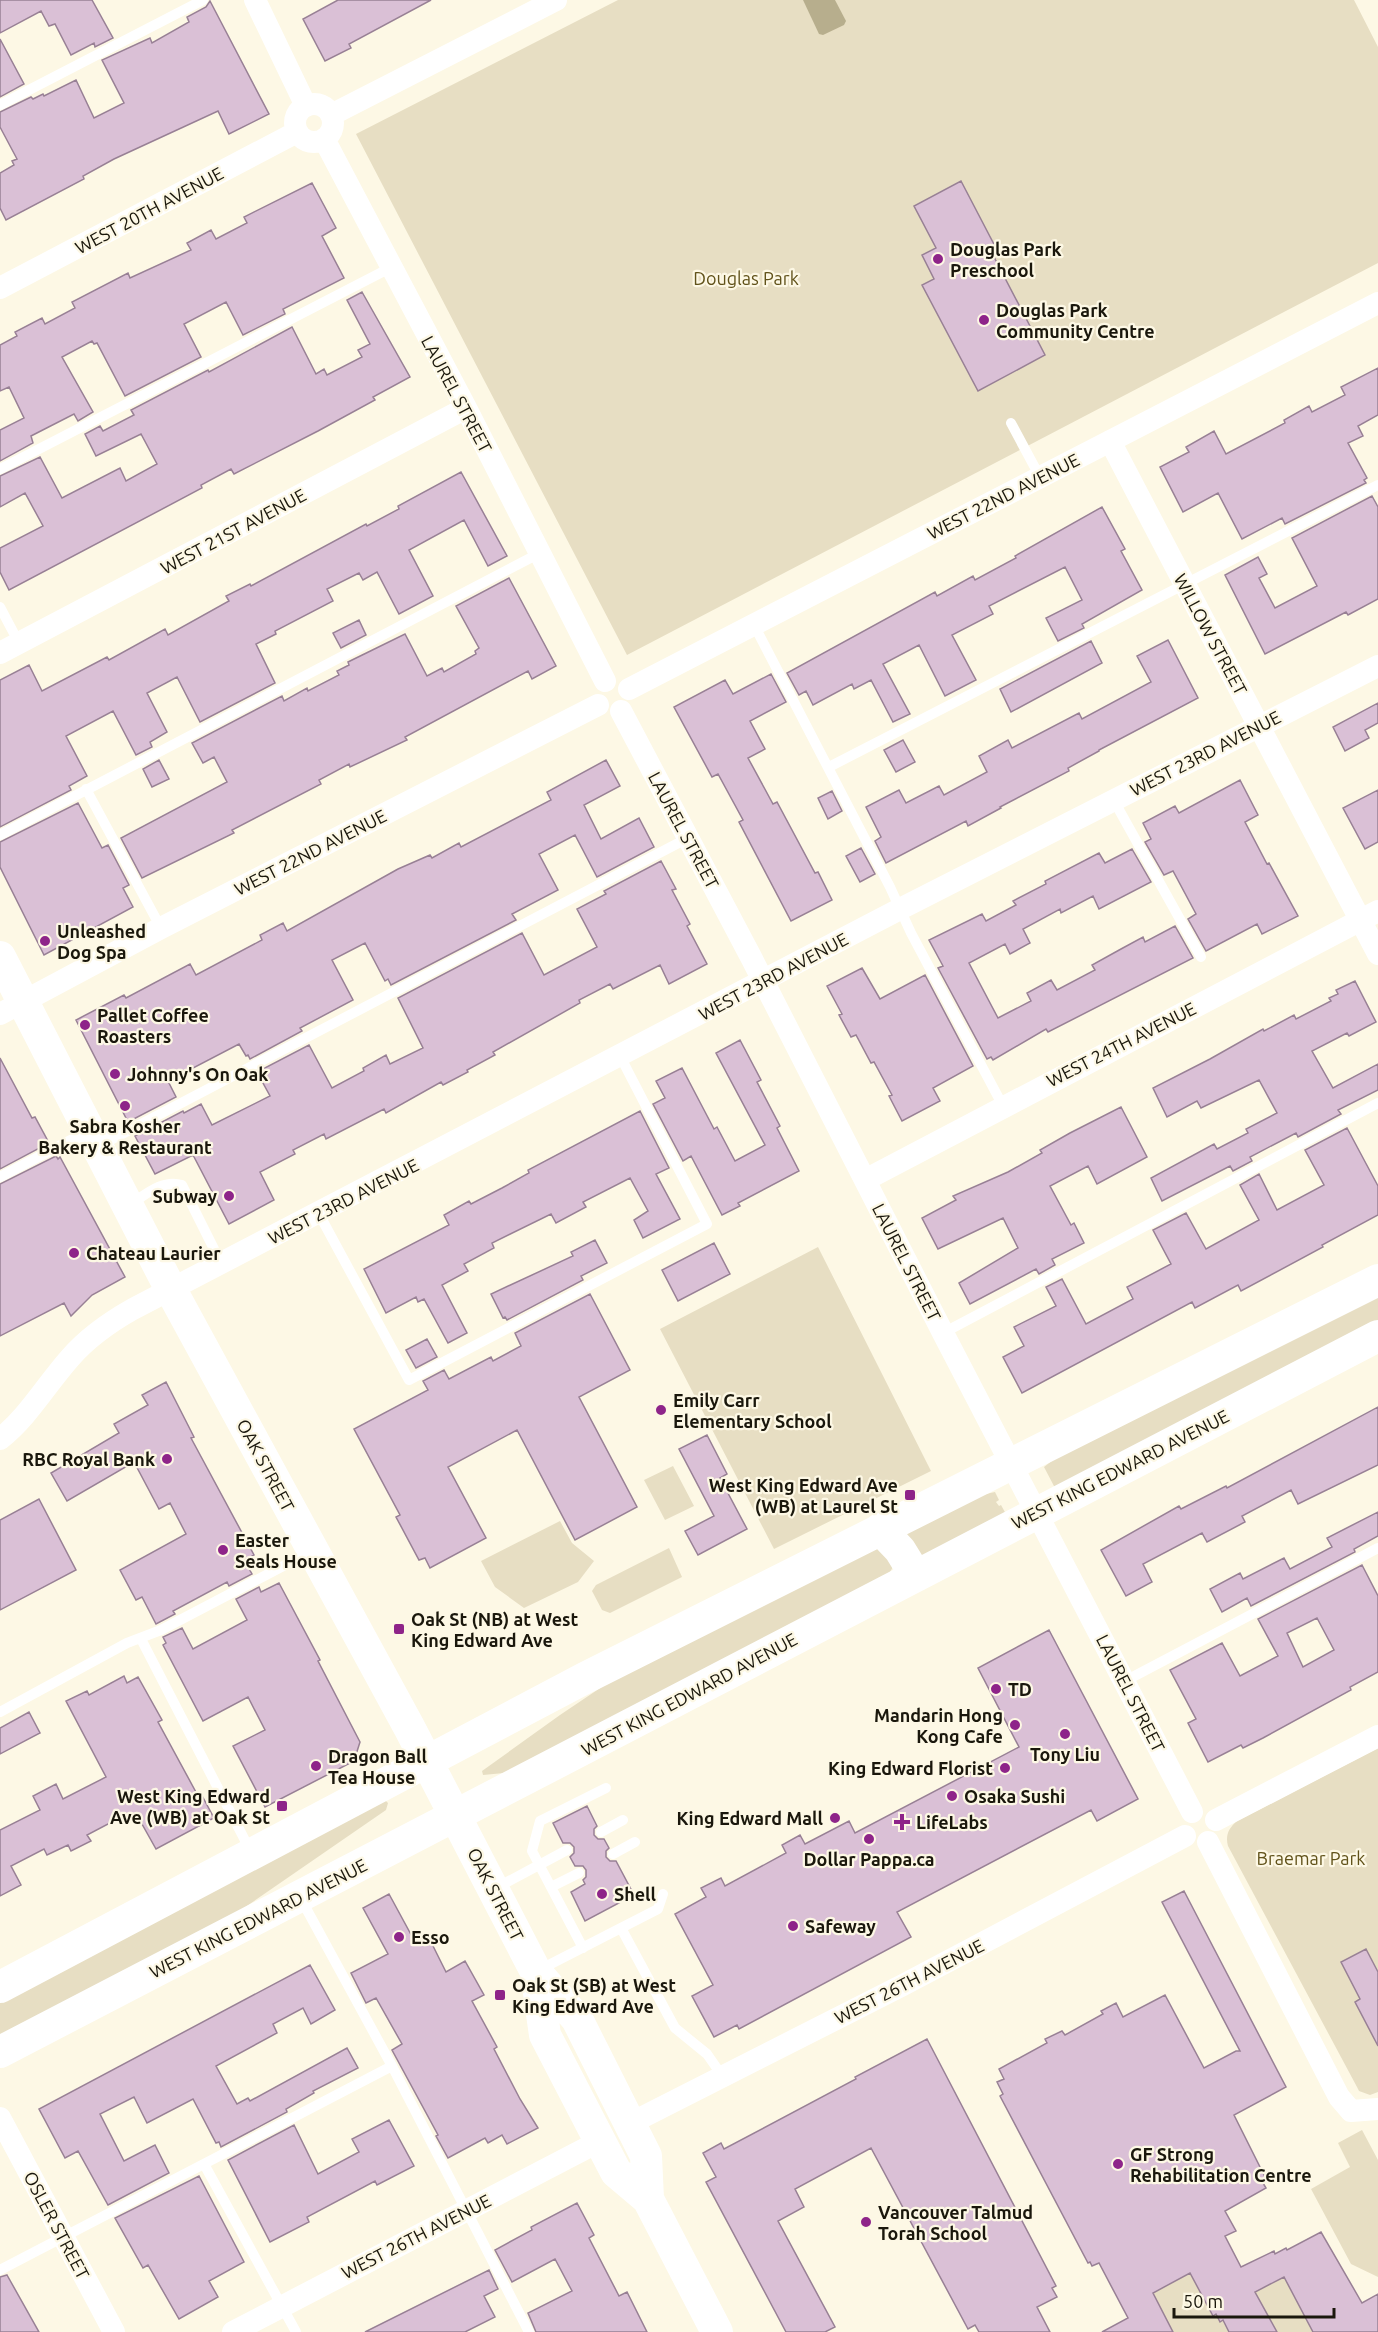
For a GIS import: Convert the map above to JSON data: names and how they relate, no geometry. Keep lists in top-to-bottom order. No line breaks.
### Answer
{"streets":{"main road":["OAK STREET","WEST KING EDWARD AVENUE"],"street":["WEST 20TH AVENUE","LAUREL STREET","WEST 22ND AVENUE","WEST 21ST AVENUE","WILLOW STREET","WEST 23RD AVENUE","WEST 24TH AVENUE","WEST 26TH AVENUE","OSLER STREET"]},"crossings":[["WEST 20TH AVENUE","LAUREL STREET"],["LAUREL STREET","WEST 22ND AVENUE"],["LAUREL STREET","WEST 21ST AVENUE"],["LAUREL STREET","WEST 23RD AVENUE"],["LAUREL STREET","WEST 24TH AVENUE"],["LAUREL STREET","WEST KING EDWARD AVENUE"],["LAUREL STREET","WEST 26TH AVENUE"],["WEST 22ND AVENUE","WILLOW STREET"],["WEST 22ND AVENUE","OAK STREET"],["WILLOW STREET","WEST 23RD AVENUE"],["WILLOW STREET","WEST 24TH AVENUE"],["WEST 23RD AVENUE","OAK STREET"],["OAK STREET","WEST KING EDWARD AVENUE"],["OAK STREET","WEST 26TH AVENUE"]],"parks":["Douglas Park","Braemar Park"],"places":{"other":["Douglas Park Preschool","Douglas Park Community Centre","Unleashed Dog Spa","Pallet Coffee Roasters","Johnny's On Oak","Sabra Kosher Bakery & Restaurant","Subway","Chateau Laurier","Emily Carr Elementary School","RBC Royal Bank","Easter Seals House","TD","Mandarin Hong Kong Cafe","Tony Liu","Dragon Ball Tea House","King Edward Florist","Osaka Sushi","King Edward Mall","Dollar Pappa.ca","Shell","Safeway","Esso","GF Strong Rehabilitation Centre","Vancouver Talmud Torah School"],"transit":["West King Edward Ave (WB) at Laurel St","Oak St (NB) at West King Edward Ave","West King Edward Ave (WB) at Oak St","Oak St (SB) at West King Edward Ave"],"health":["LifeLabs"]},"scale_bar":"50 m"}
